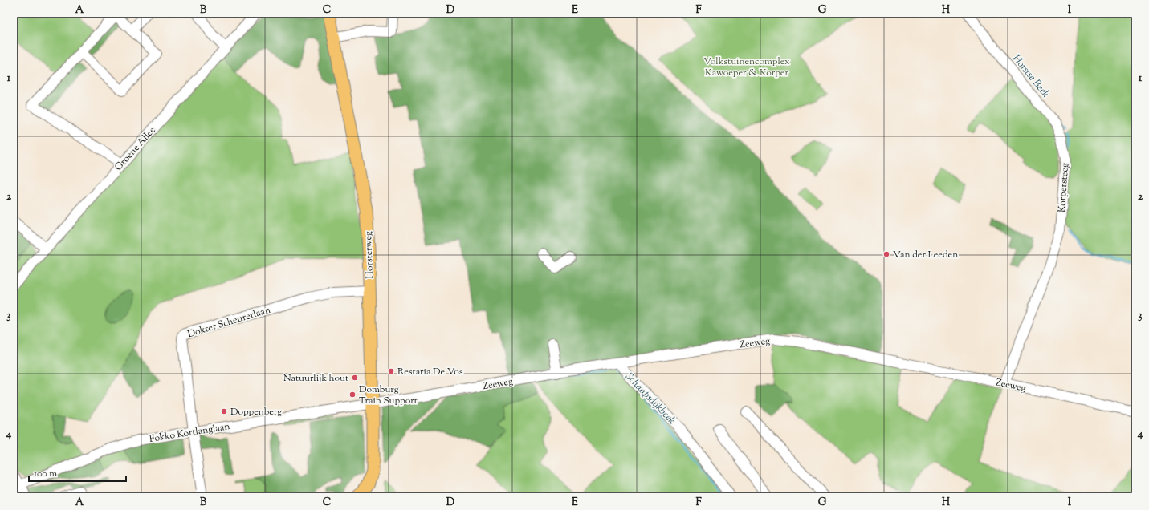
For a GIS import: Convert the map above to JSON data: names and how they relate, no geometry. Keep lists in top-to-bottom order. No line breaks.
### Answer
{"streets":{"main road":["Horsterweg"],"street":["Groene Allee","Korpersteeg","Dokter Scheurerlaan","Zeeweg","Fokko Kortlanglaan"]},"crossings":[["Korpersteeg","Zeeweg"],["Horsterweg","Dokter Scheurerlaan"],["Horsterweg","Zeeweg"],["Horsterweg","Fokko Kortlanglaan"],["Dokter Scheurerlaan","Fokko Kortlanglaan"],["Zeeweg","Fokko Kortlanglaan"]],"water":["Horstse Beek","Schaapsdijkbeek"],"parks":["Volkstuinencomplex Kawoeper & Korper"],"places":["Van der Leeden","Restaria De Vos","Natuurlijk hout","Domburg Train Support","Doppenberg"],"scale_bar":"100 m","grid":{"columns":["A","B","C","D","E","F","G","H","I"],"rows":["1","2","3","4"]}}
